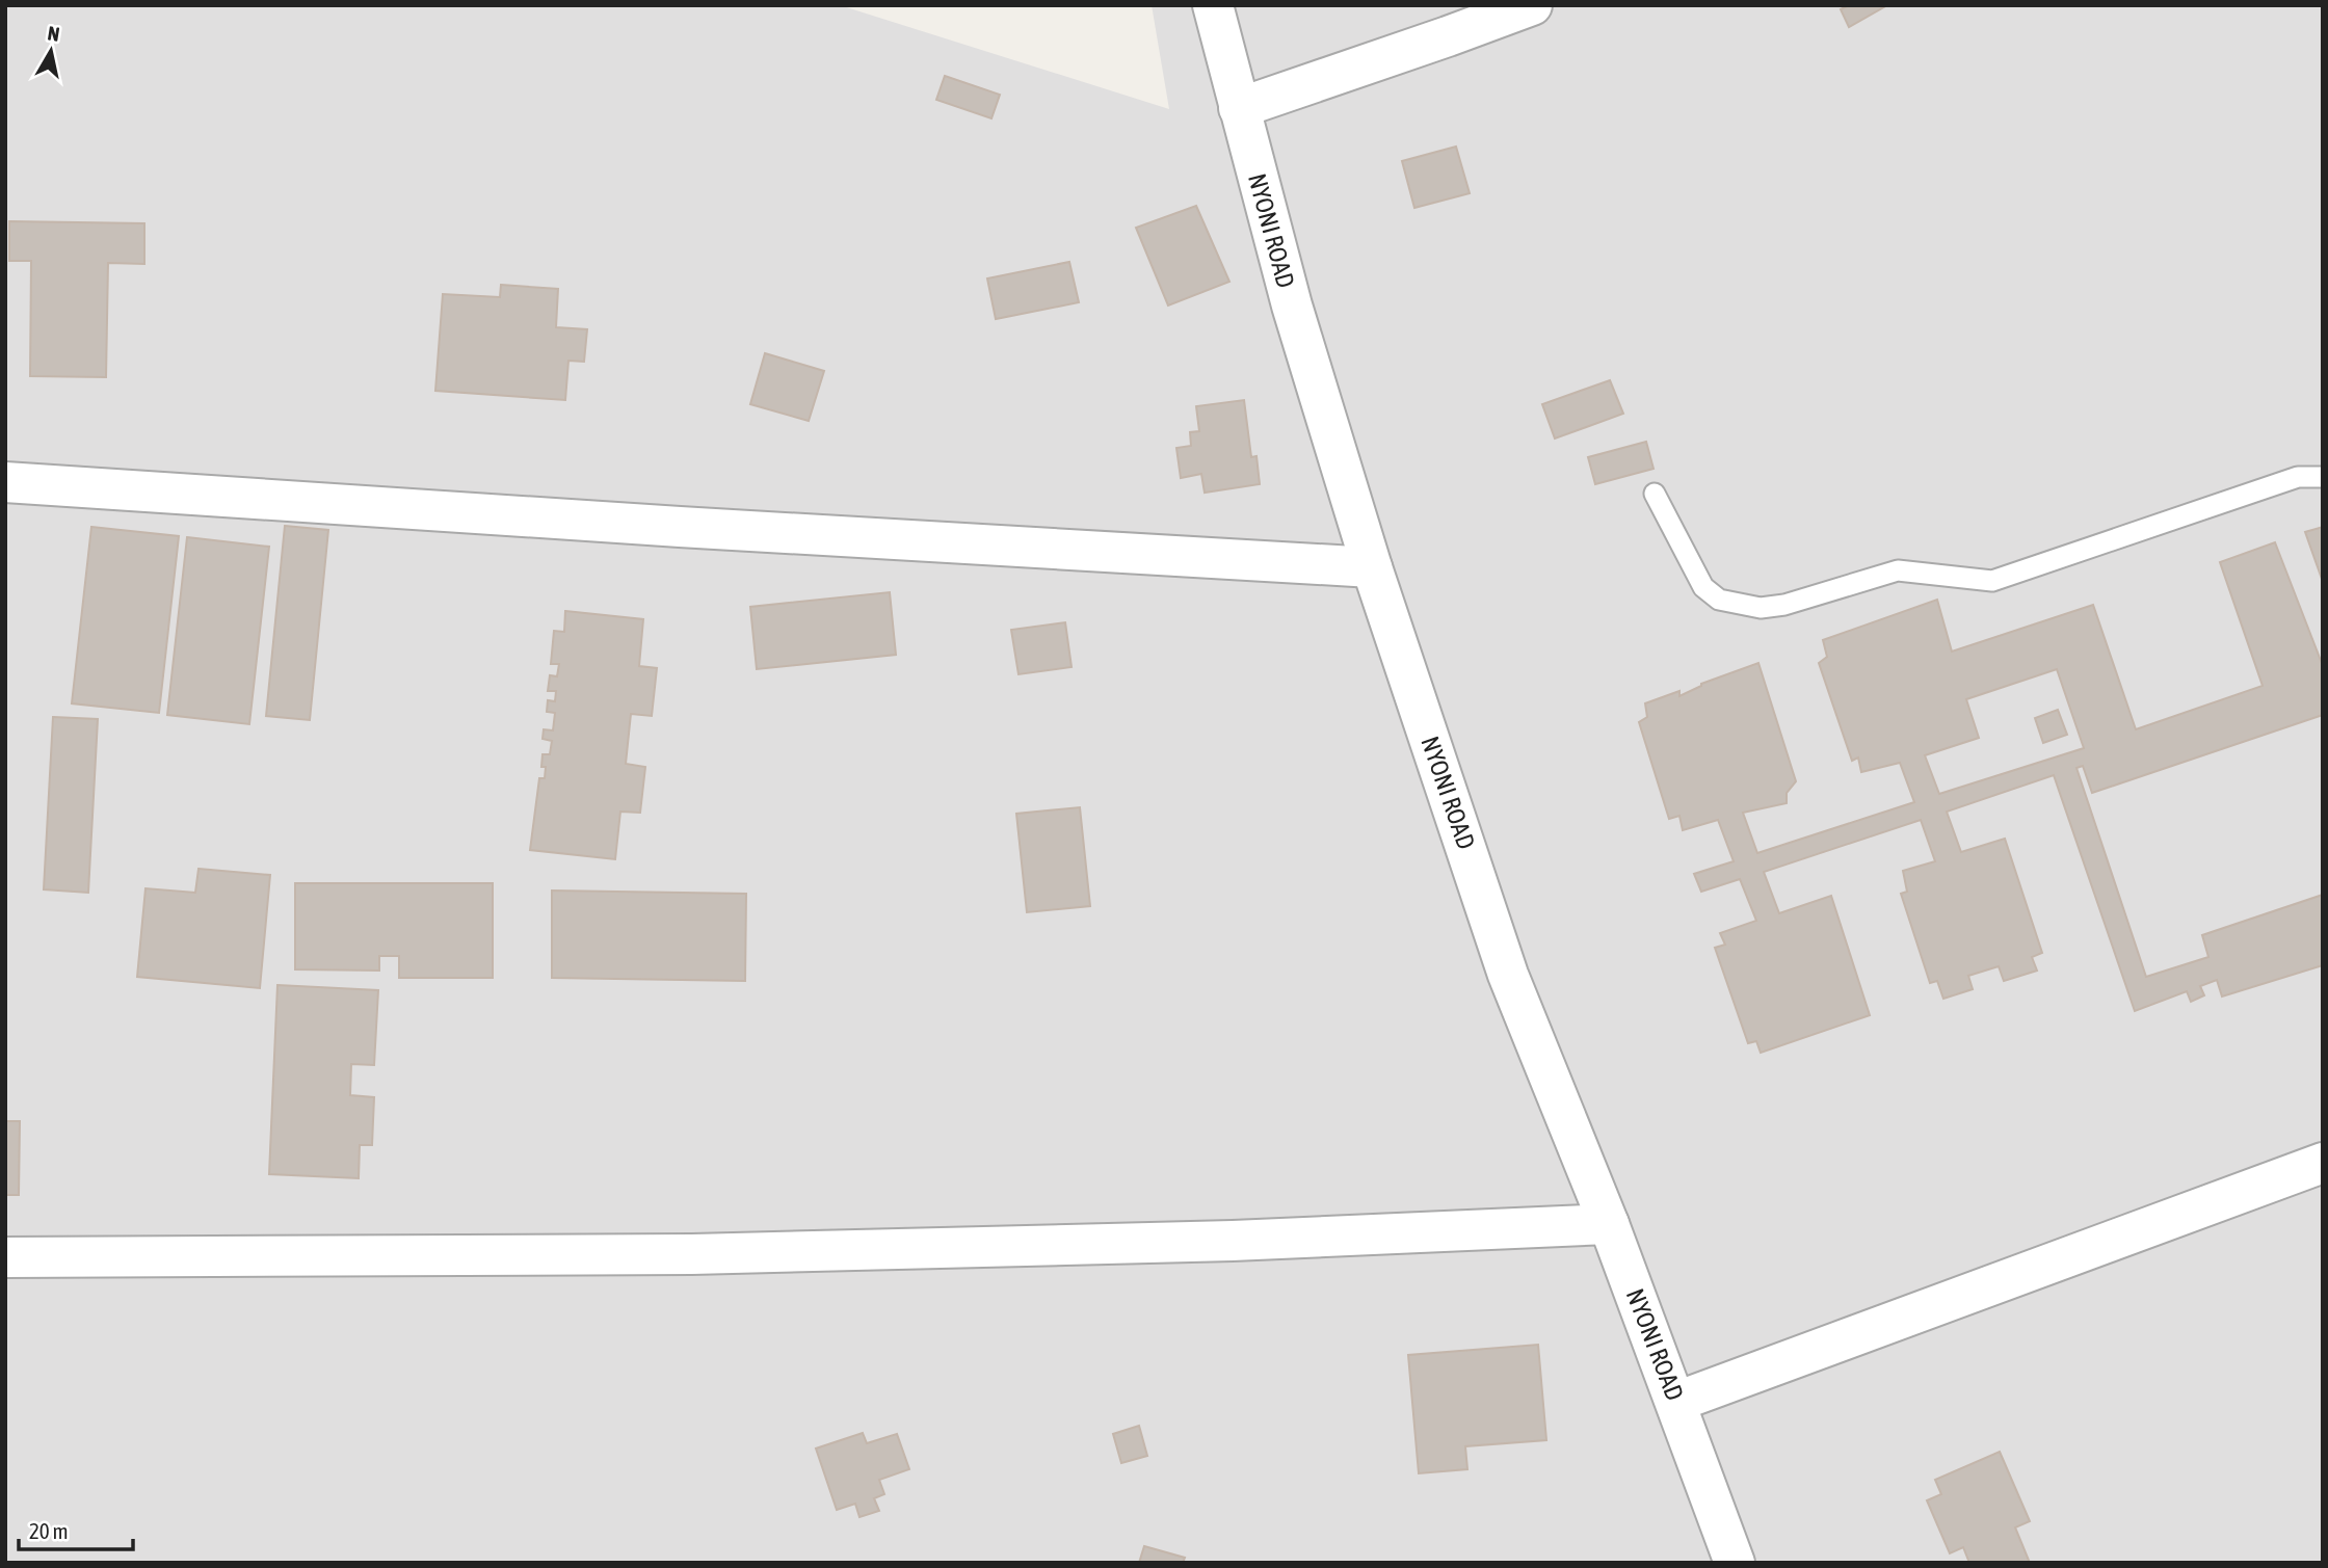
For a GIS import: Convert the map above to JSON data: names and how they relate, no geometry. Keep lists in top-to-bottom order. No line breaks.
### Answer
{"streets":{"street":["NYONI ROAD"]},"scale_bar":"20 m","north":"top"}
